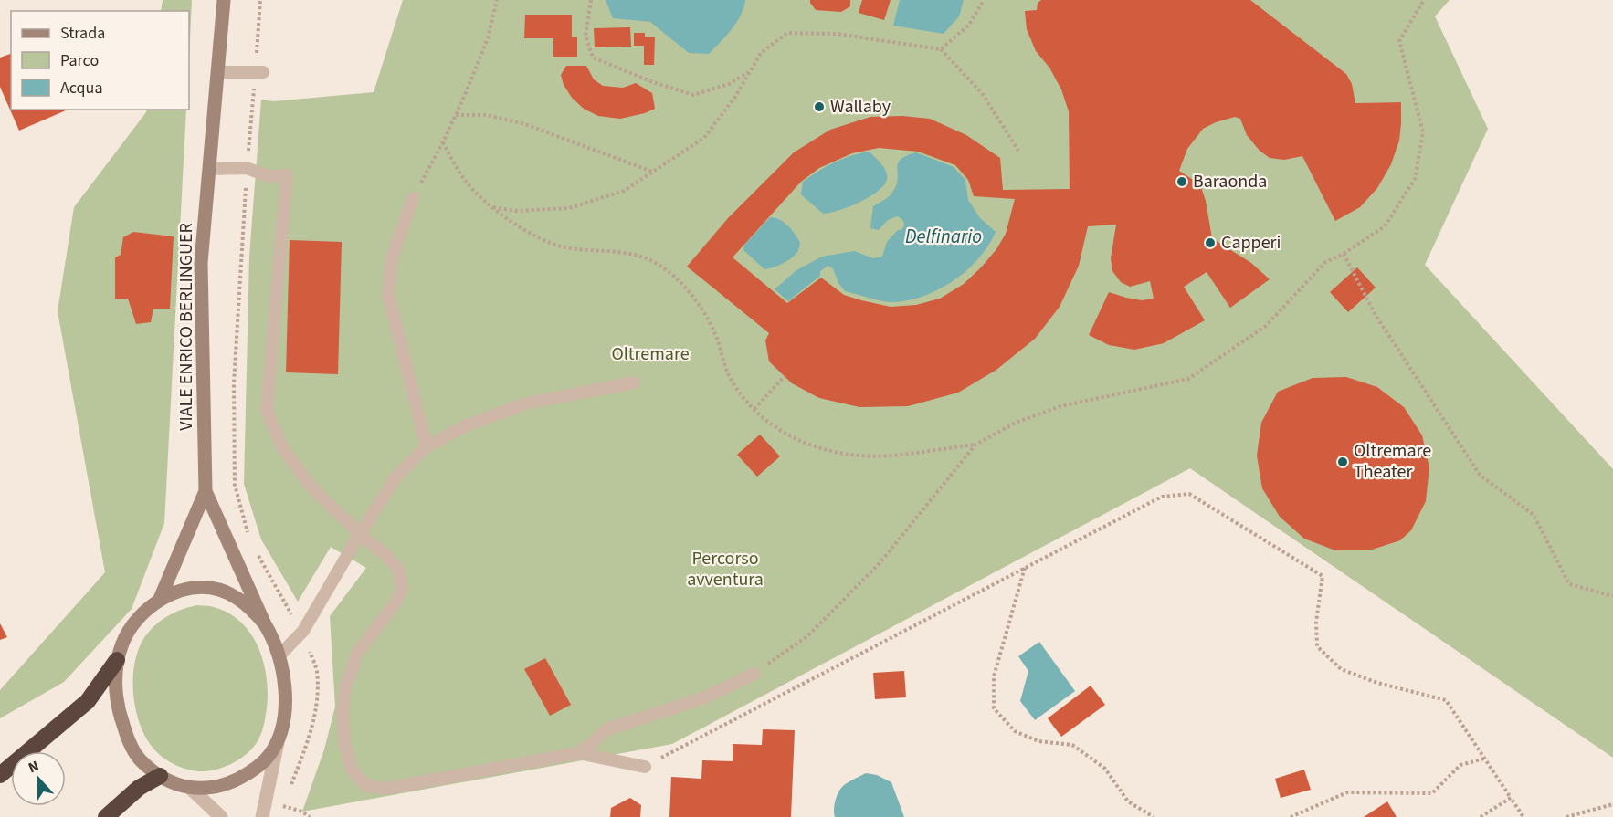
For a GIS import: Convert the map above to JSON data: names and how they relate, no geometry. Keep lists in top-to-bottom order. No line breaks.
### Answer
{"streets":{"main road":["VIALE ENRICO BERLINGUER"]},"water":["Delfinario"],"parks":["Oltremare","Percorso avventura"],"places":["Wallaby","Baraonda","Capperi","Oltremare Theater"],"legend":["Strada","Parco","Acqua"],"north":"top"}
